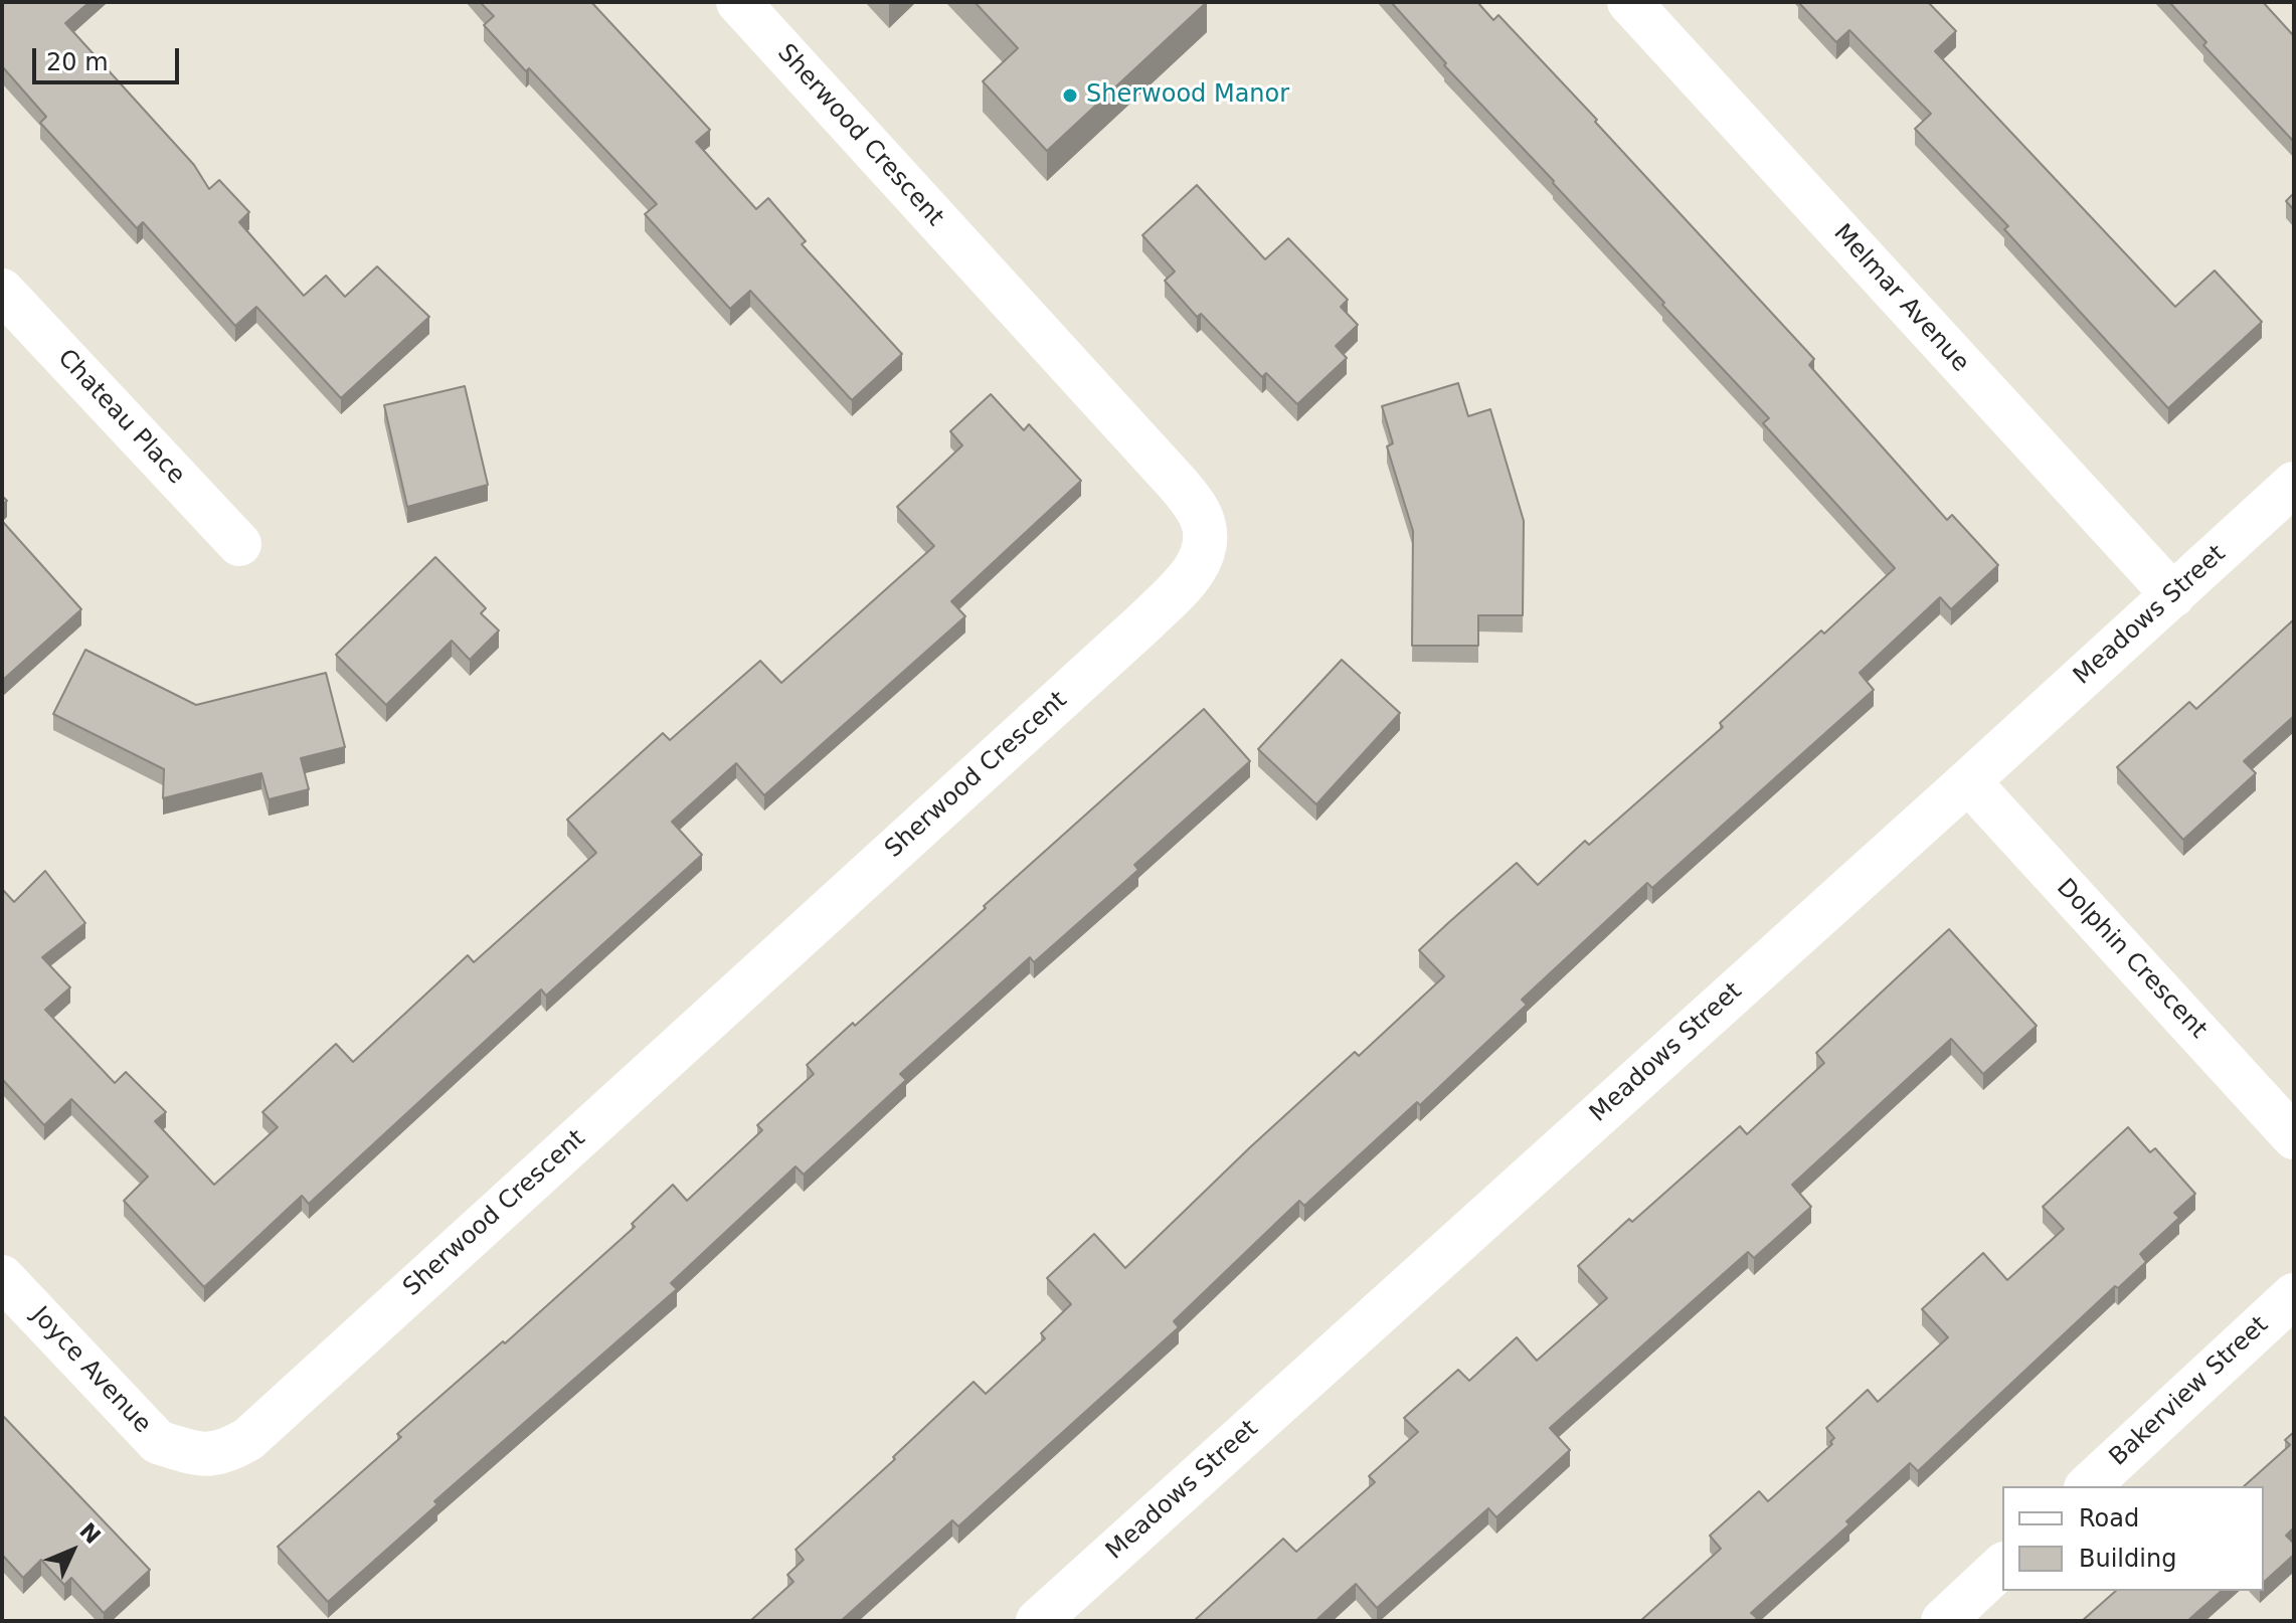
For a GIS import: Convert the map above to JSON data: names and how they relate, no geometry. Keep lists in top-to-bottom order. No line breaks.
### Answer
{"streets":{"street":["Sherwood Crescent","Melmar Avenue","Chateau Place","Meadows Street","Dolphin Crescent","Joyce Avenue","Bakerview Street"]},"crossings":[["Sherwood Crescent","Joyce Avenue"],["Melmar Avenue","Meadows Street"],["Meadows Street","Dolphin Crescent"]],"places":["Sherwood Manor"],"legend":["Road","Building"],"scale_bar":"20 m","north":"top right"}
